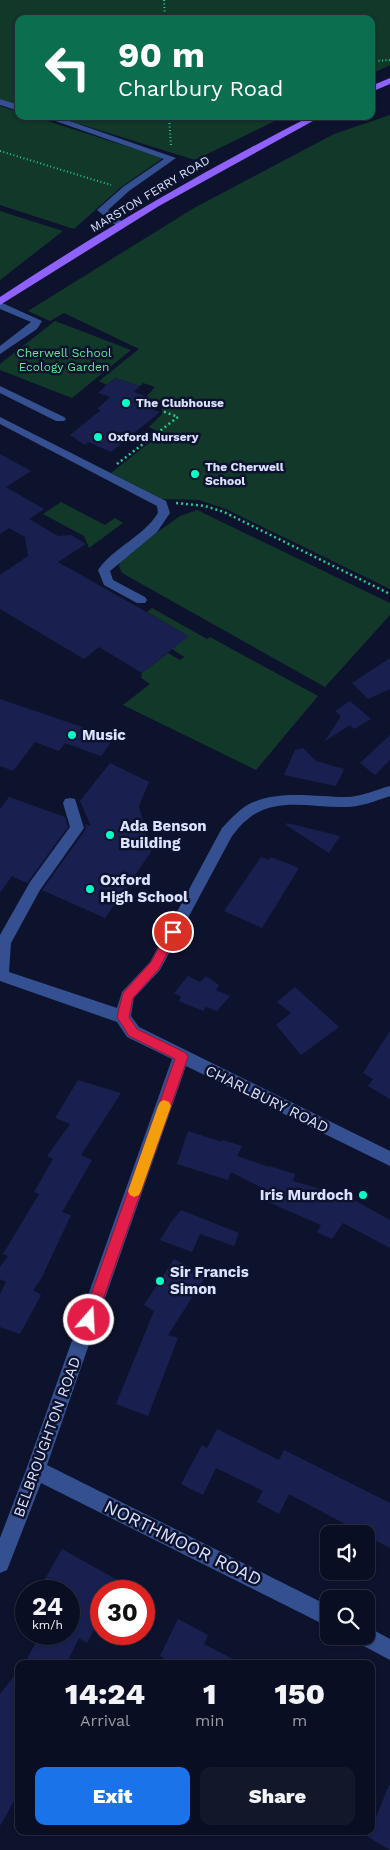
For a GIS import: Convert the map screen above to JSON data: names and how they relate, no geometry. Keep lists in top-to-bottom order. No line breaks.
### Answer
{"streets":{"main road":["MARSTON FERRY ROAD"],"street":["CHARLBURY ROAD","BELBROUGHTON ROAD","NORTHMOOR ROAD"]},"crossings":[["CHARLBURY ROAD","BELBROUGHTON ROAD"],["BELBROUGHTON ROAD","NORTHMOOR ROAD"]],"parks":["Cherwell School Ecology Garden"],"places":["The Clubhouse","Oxford Nursery","The Cherwell School","Music","Ada Benson Building","Oxford High School","Iris Murdoch","Sir Francis Simon"],"page":{"turn":["90 m","Charlbury Road"],"speed":"24 km/h","limit":"30","eta":["14:24","Arrival","1","min","150","m"],"buttons":["Exit","Share"]}}
